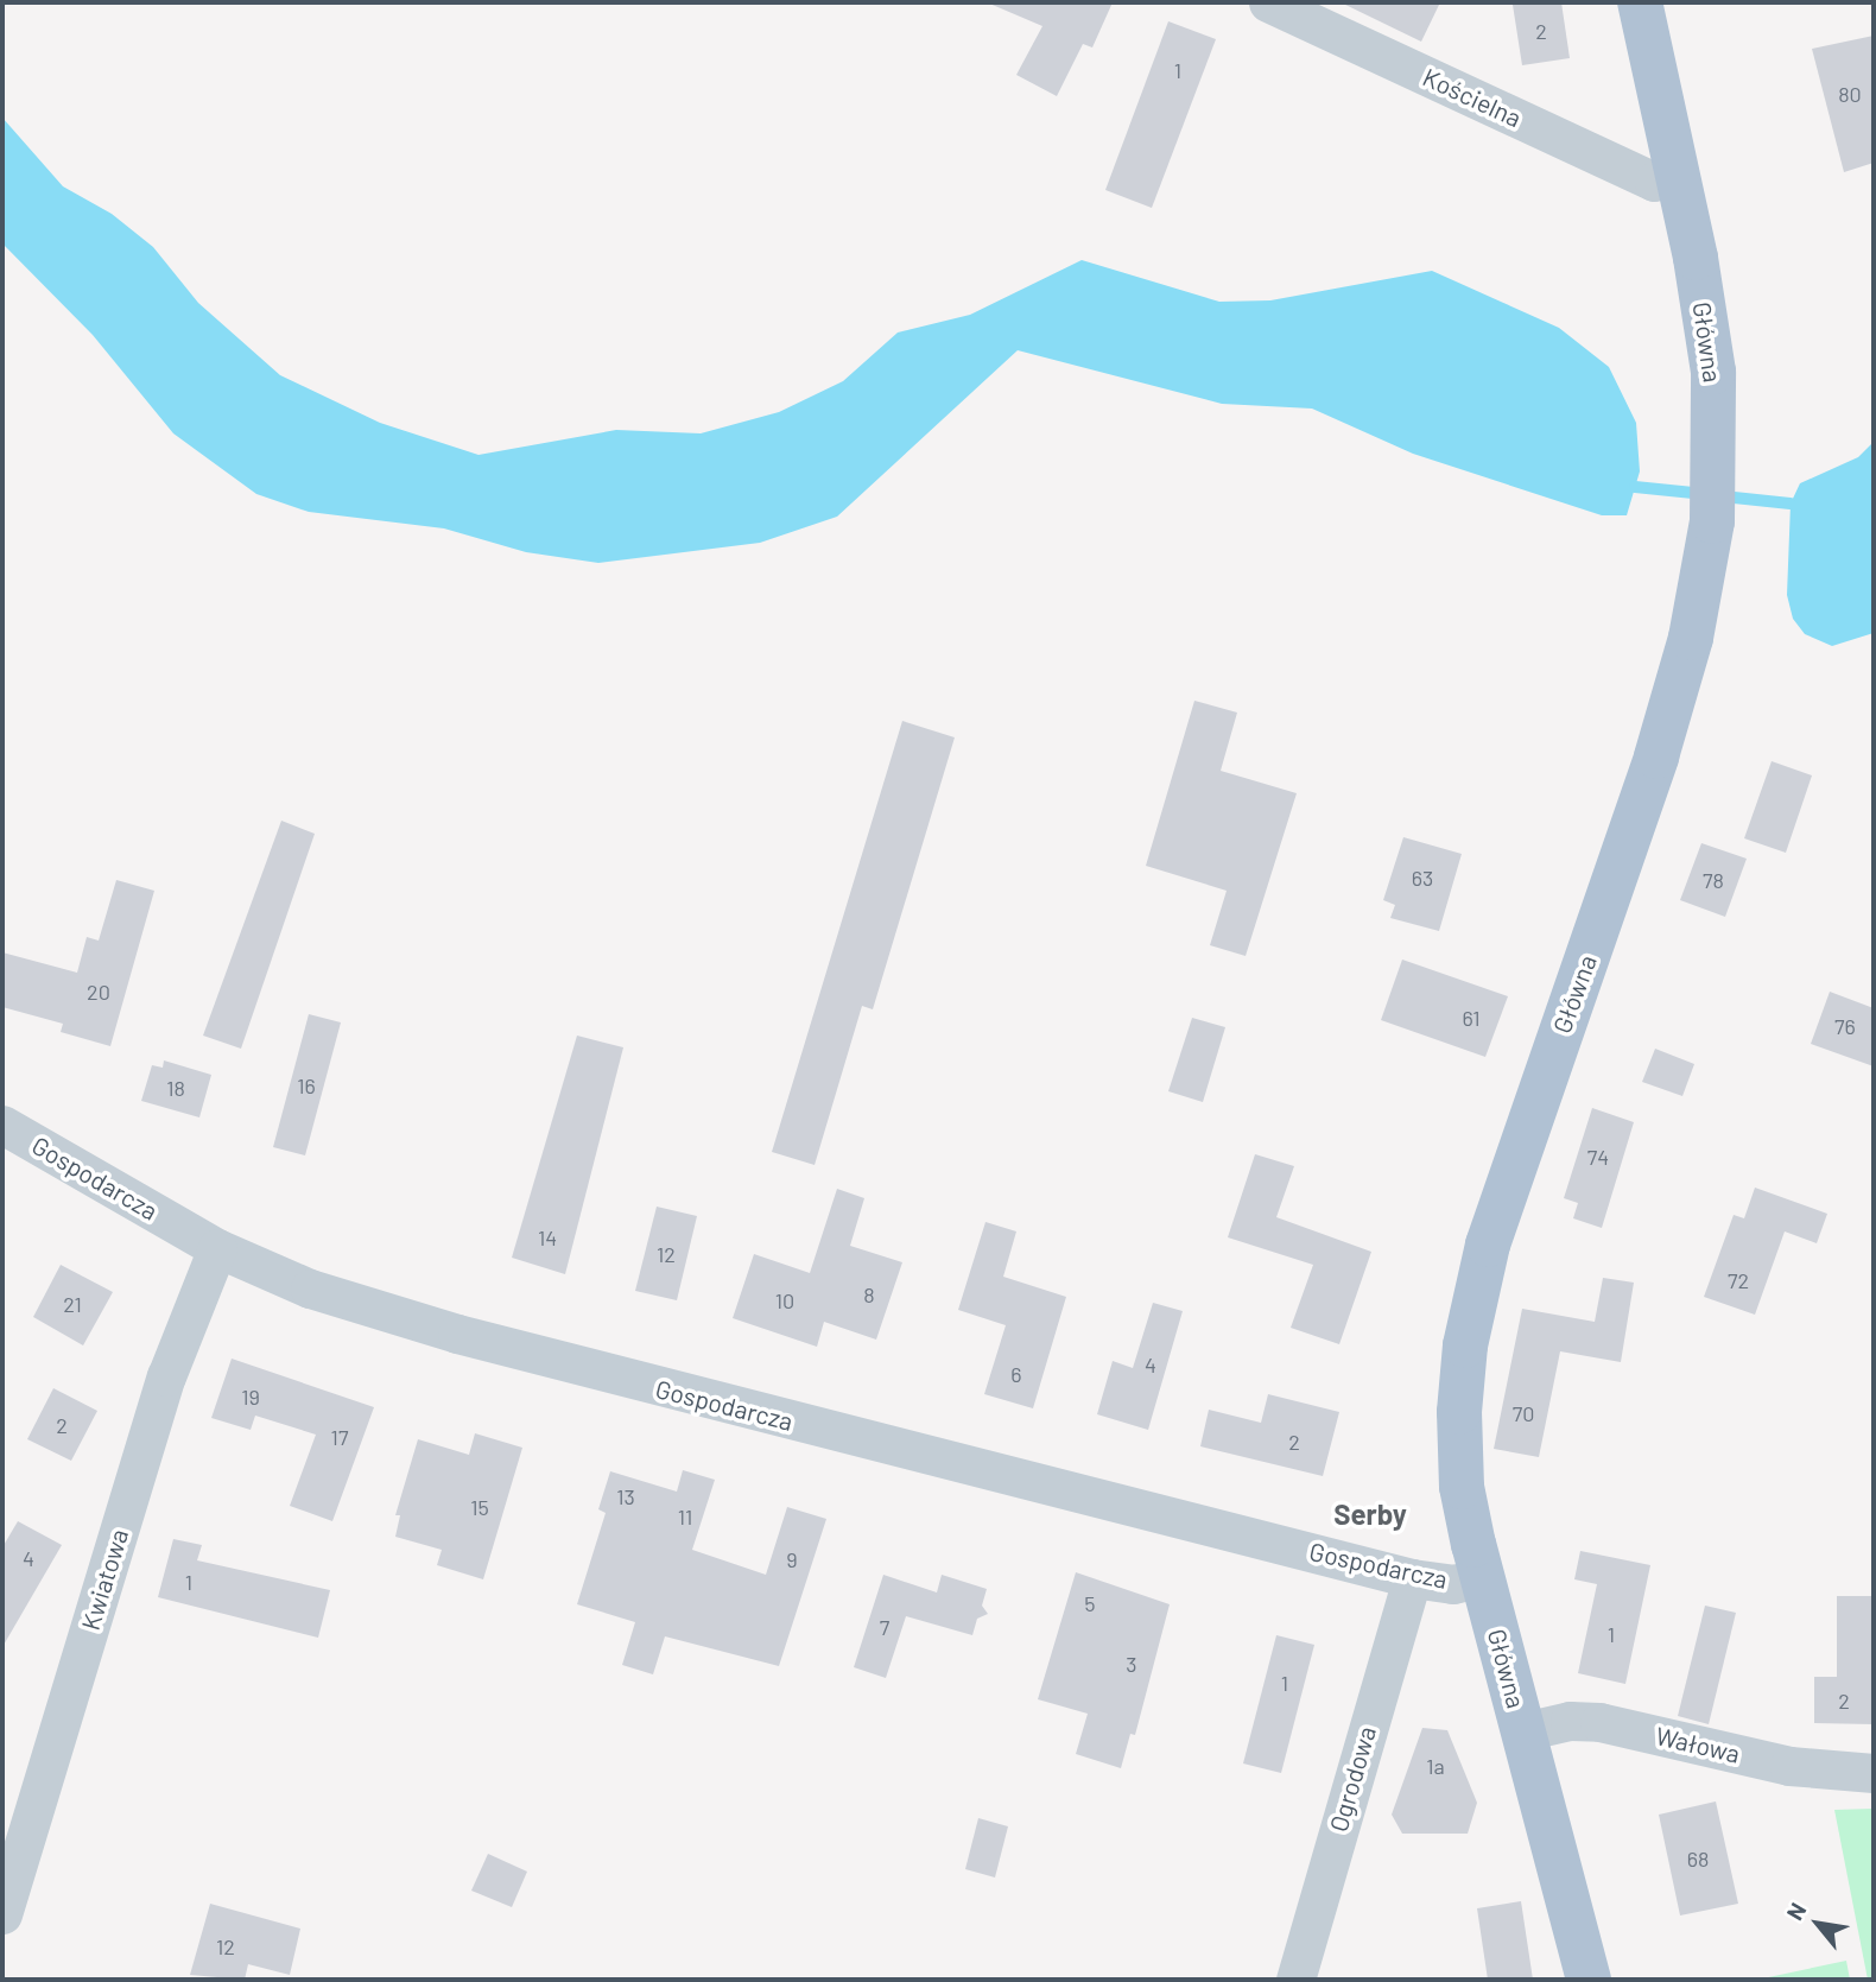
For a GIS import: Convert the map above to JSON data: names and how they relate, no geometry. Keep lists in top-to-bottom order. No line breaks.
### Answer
{"streets":{"main road":["Główna"],"street":["Kościelna","Gospodarcza","Kwiatowa","Wałowa","Ogrodowa"]},"crossings":[["Kościelna","Główna"],["Główna","Gospodarcza"],["Główna","Wałowa"],["Gospodarcza","Kwiatowa"],["Gospodarcza","Ogrodowa"]],"districts":["Serby"],"house_numbers":["2","1","80","63","78","20","61","76","16","18","74","14","12","72","8","10","21","4","6","19","70","2","17","2","13","15","11","4","9","1","5","7","1","3","1","2","1a","68","12"],"north":"top left"}
